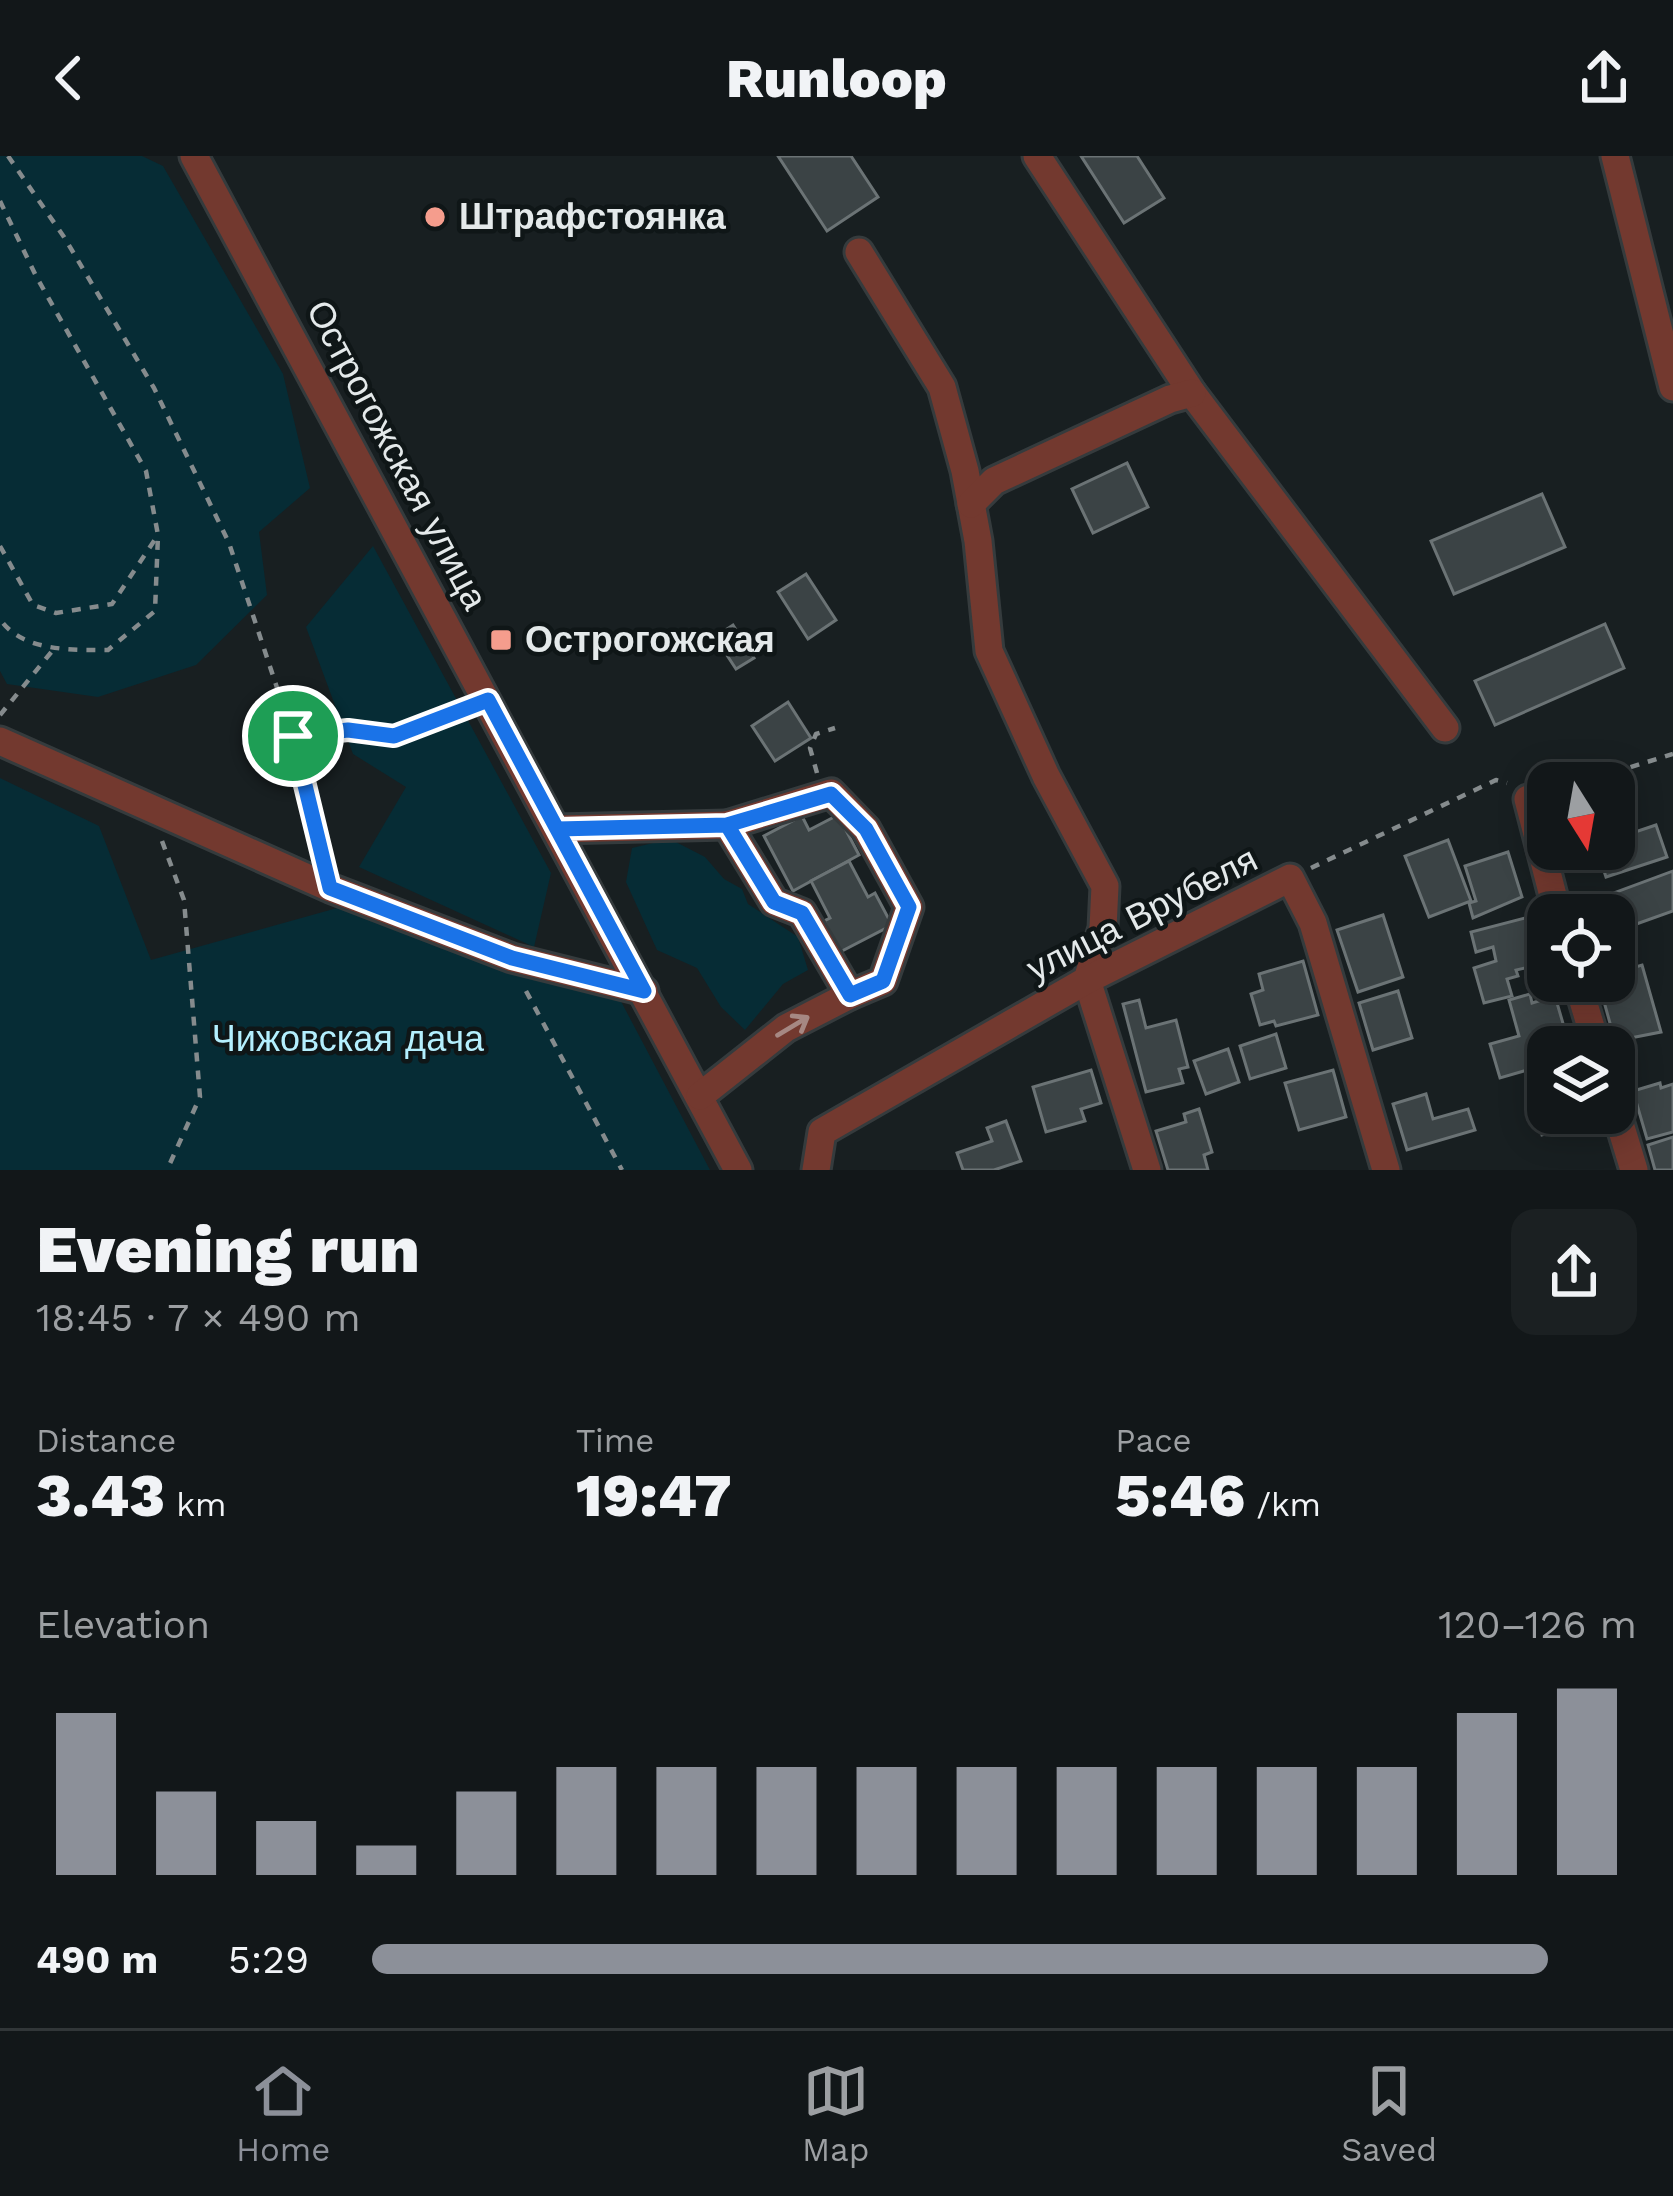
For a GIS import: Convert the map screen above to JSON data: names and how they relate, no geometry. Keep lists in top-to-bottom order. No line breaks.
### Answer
{"streets":{"street":["Острогожская улица","улица Врубеля"]},"parks":["Чижовская дача"],"places":{"other":["Штрафстоянка"],"transit":["Острогожская"]},"north":"bottom","page":{"header":"Runloop","heading":["Evening run","18:45 · 7 × 490 m"],"stats":[["Distance","3.43 km"],["Time","19:47"],["Pace","5:46 /km"]],"chart":["Elevation","120–126 m"],"list":[{"name":"490 m","note":"5:29"}],"tabs":["Home","Map","Saved"]}}
